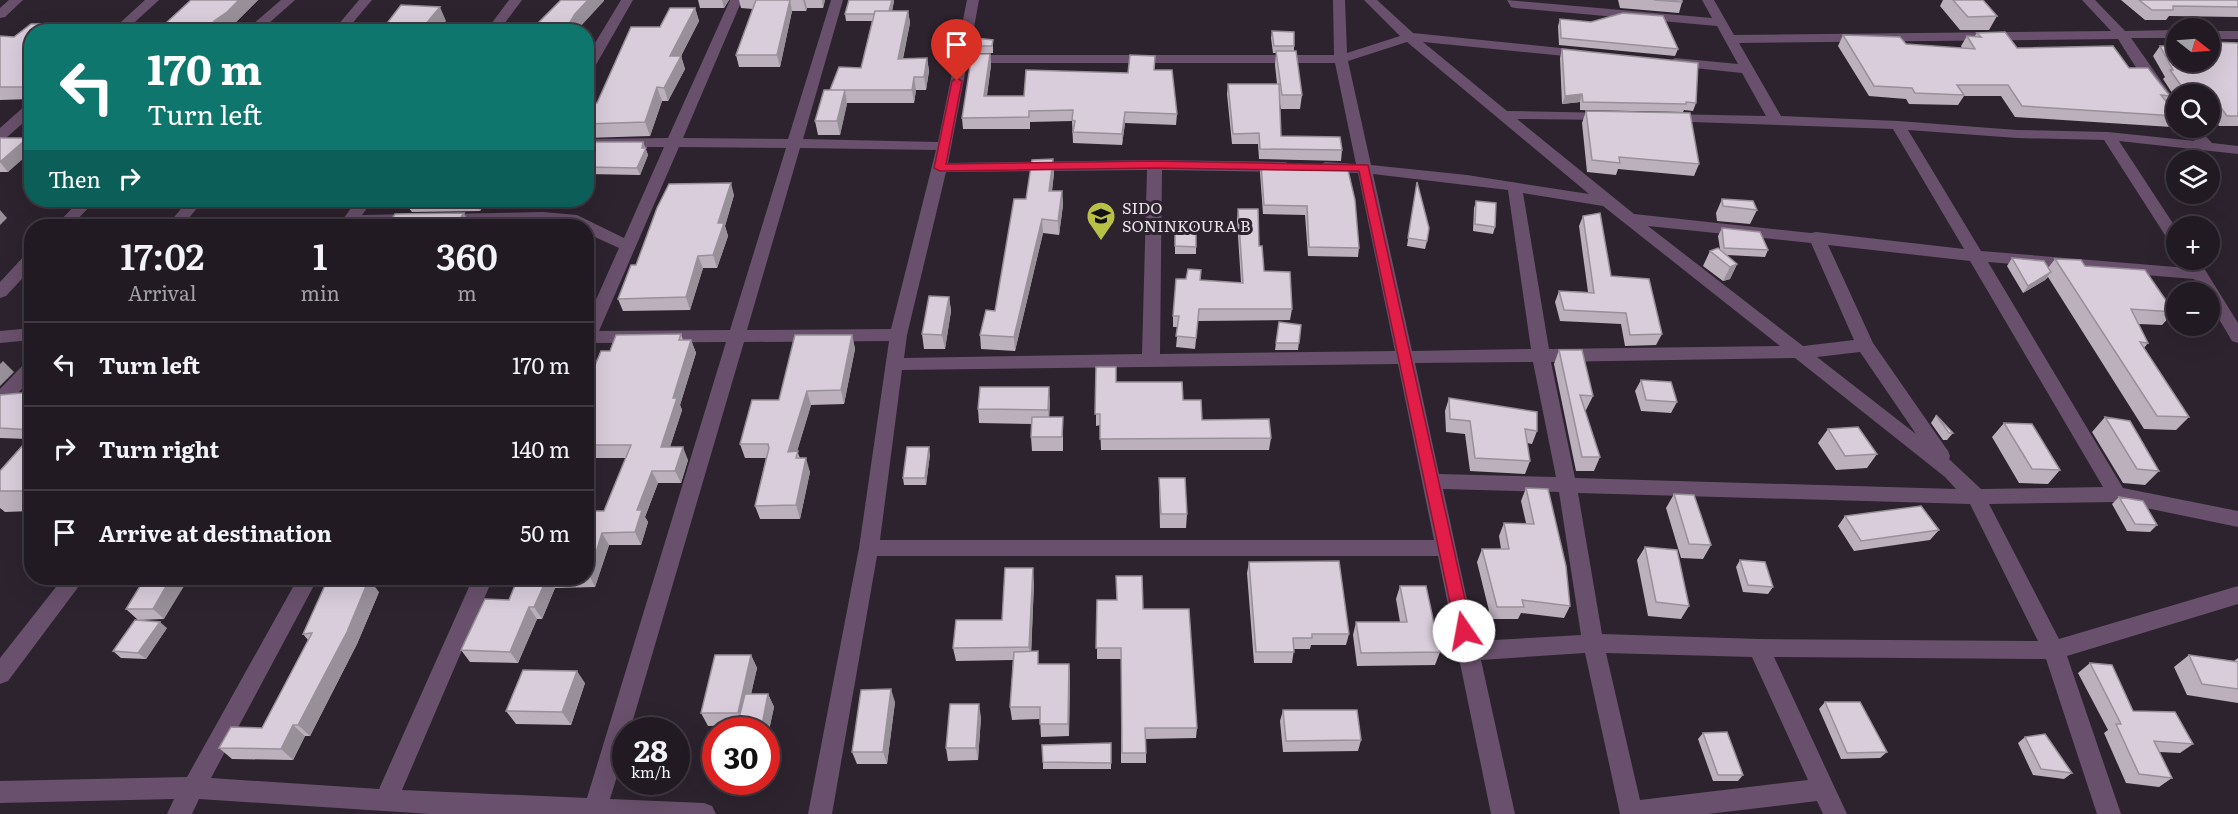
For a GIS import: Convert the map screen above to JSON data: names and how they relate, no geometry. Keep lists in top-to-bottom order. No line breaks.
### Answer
{"places":{"school or university":["SIDO SONINKOURA B"]},"north":"right","page":{"map_buttons":["+","−"],"turn":["170 m","Turn left"],"then":"Then","eta":["17:02","Arrival","1","min","360","m"],"list":[{"name":"Turn left","value":"170 m"},{"name":"Turn right","value":"140 m"},{"name":"Arrive at destination","value":"50 m"}],"speed":"28 km/h","limit":"30"}}
